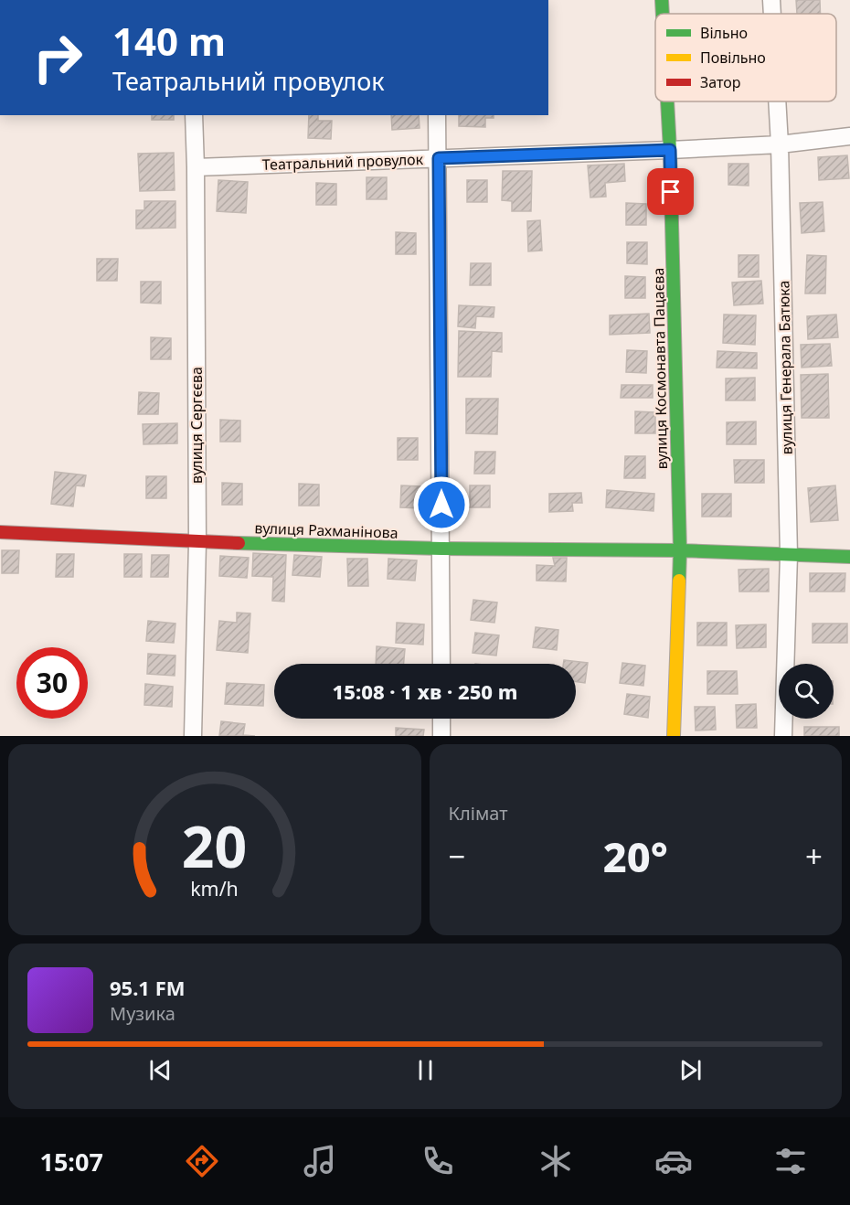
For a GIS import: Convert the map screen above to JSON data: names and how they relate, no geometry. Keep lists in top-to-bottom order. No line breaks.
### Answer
{"streets":{"street":["Театральний провулок","вулиця Генерала Батюка","вулиця Космонавта Пацаєва","вулиця Сергєєва","вулиця Рахманінова"]},"crossings":[["Театральний провулок","вулиця Генерала Батюка"],["Театральний провулок","вулиця Космонавта Пацаєва"],["Театральний провулок","вулиця Сергєєва"],["вулиця Генерала Батюка","вулиця Рахманінова"],["вулиця Космонавта Пацаєва","вулиця Рахманінова"],["вулиця Сергєєва","вулиця Рахманінова"]],"legend":["Вільно","Повільно","Затор"],"page":{"turn":["140 m","Театральний провулок"],"limit":"30","trip":"15:08 · 1 хв · 250 m","tile":"Клімат","heat":["−","20°","+"],"song":["95.1 FM","Музика"],"tabs":"15:07","gauge":["20","km/h"]}}
